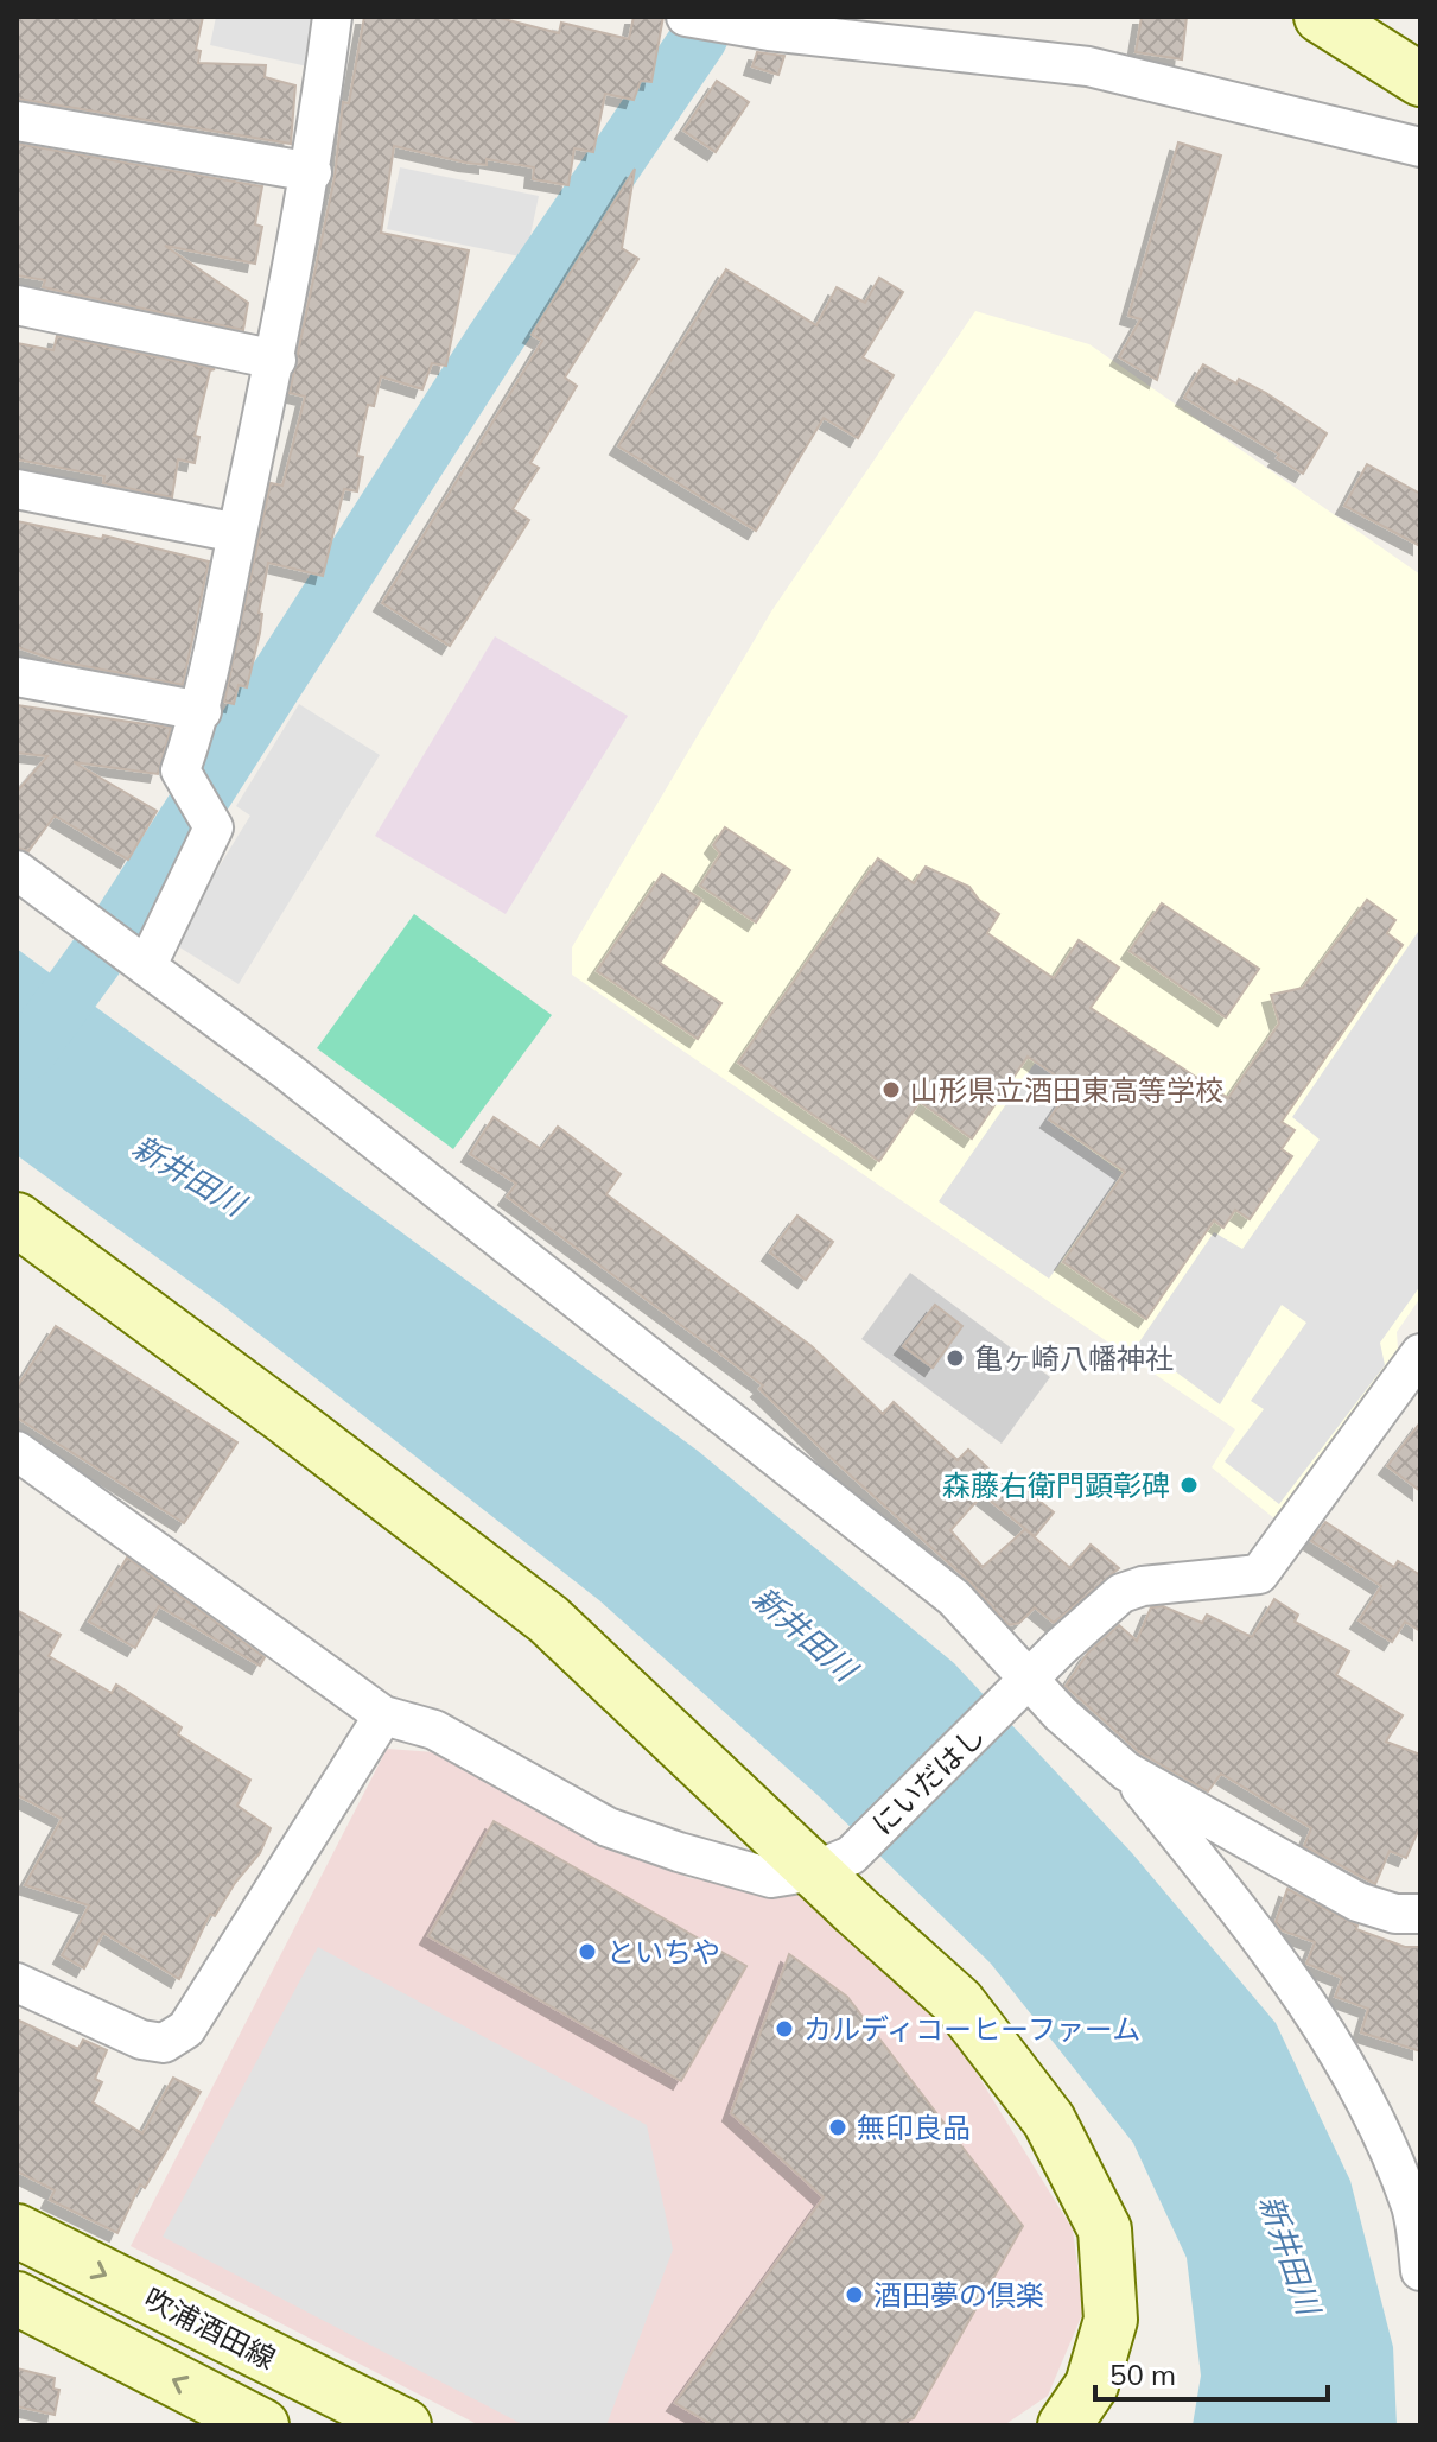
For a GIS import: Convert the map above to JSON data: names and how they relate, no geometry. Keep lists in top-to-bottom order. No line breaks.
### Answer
{"streets":{"street":["にいだはし","吹浦酒田線"]},"water":["新井田川"],"places":["山形県立酒田東高等学校","亀ヶ崎八幡神社","森藤右衛門顕彰碑","といちや","カルディコーヒーファーム","無印良品","酒田夢の倶楽"],"scale_bar":"50 m"}
